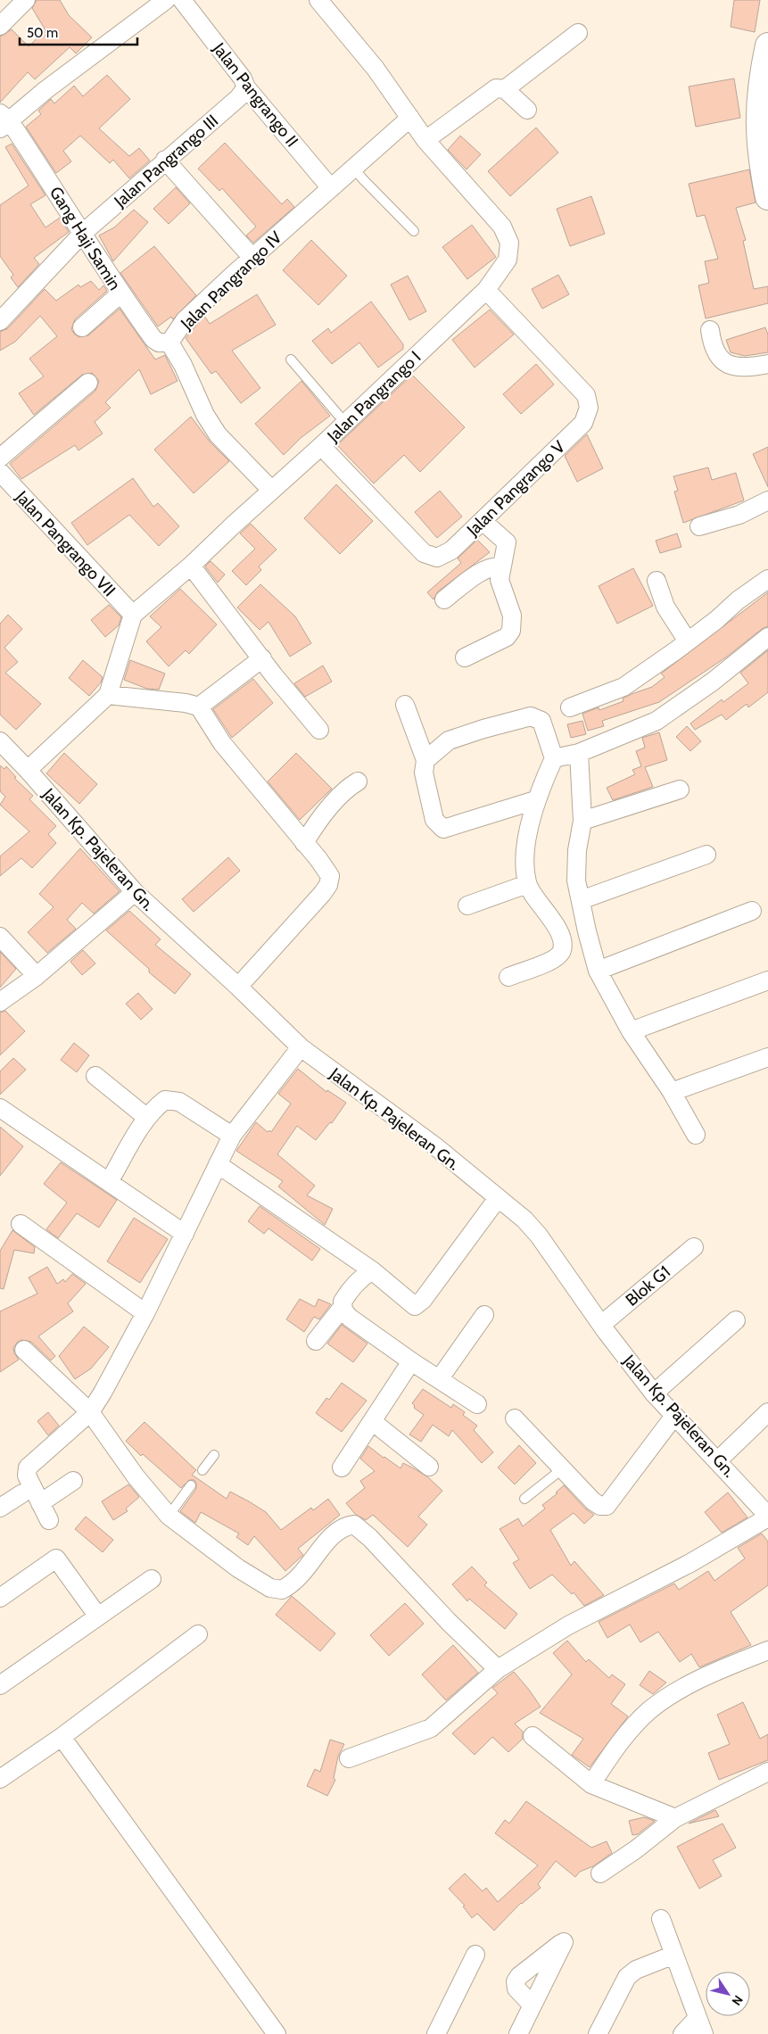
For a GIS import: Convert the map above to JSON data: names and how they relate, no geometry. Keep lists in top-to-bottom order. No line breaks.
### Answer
{"streets":{"street":["Jalan Pangrango II","Jalan Pangrango III","Gang Haji Samin","Jalan Pangrango IV","Jalan Pangrango I","Jalan Pangrango V","Jalan Pangrango VII","Jalan Kp. Pajeleran Gn.","Blok G1"]},"crossings":[["Jalan Pangrango II","Jalan Pangrango III"],["Jalan Pangrango II","Jalan Pangrango IV"],["Jalan Pangrango III","Gang Haji Samin"],["Gang Haji Samin","Jalan Pangrango IV"],["Jalan Pangrango IV","Jalan Pangrango I"],["Jalan Pangrango I","Jalan Pangrango V"],["Jalan Pangrango I","Jalan Pangrango VII"],["Jalan Kp. Pajeleran Gn.","Blok G1"]],"scale_bar":"50 m","north":"bottom right"}
